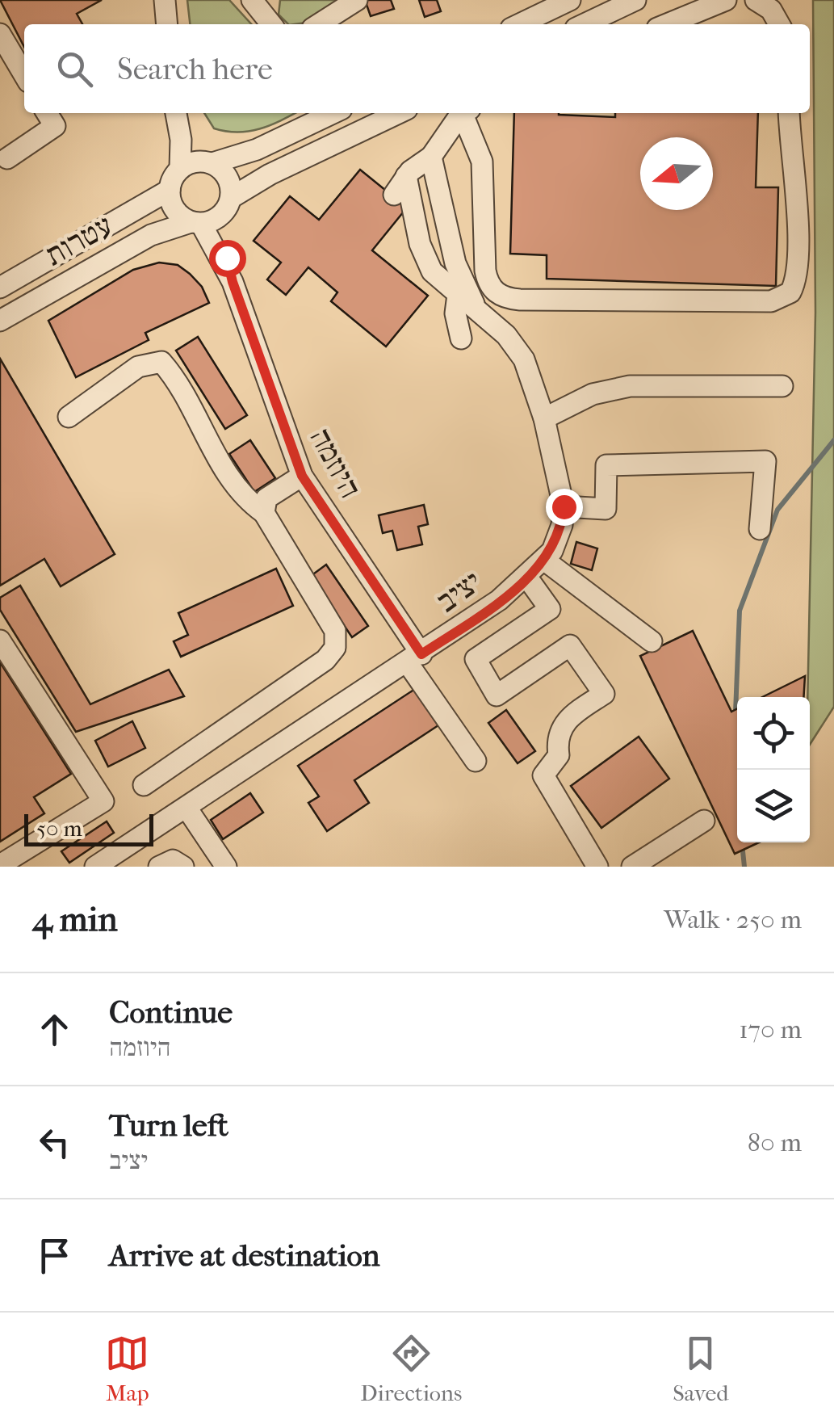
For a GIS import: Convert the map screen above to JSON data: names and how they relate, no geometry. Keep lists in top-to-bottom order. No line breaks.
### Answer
{"streets":{"street":["עטרות","היוזמה","יציב"]},"crossings":[["עטרות","היוזמה"],["היוזמה","יציב"]],"scale_bar":"50 m","north":"left","page":{"search":"Search here","scale":"50 m","heading":["4 min","Walk · 250 m"],"list":[["Continue","היוזמה","170 m"],["Turn left","יציב","80 m"],"Arrive at destination"],"nav":["Map","Directions","Saved"]}}
